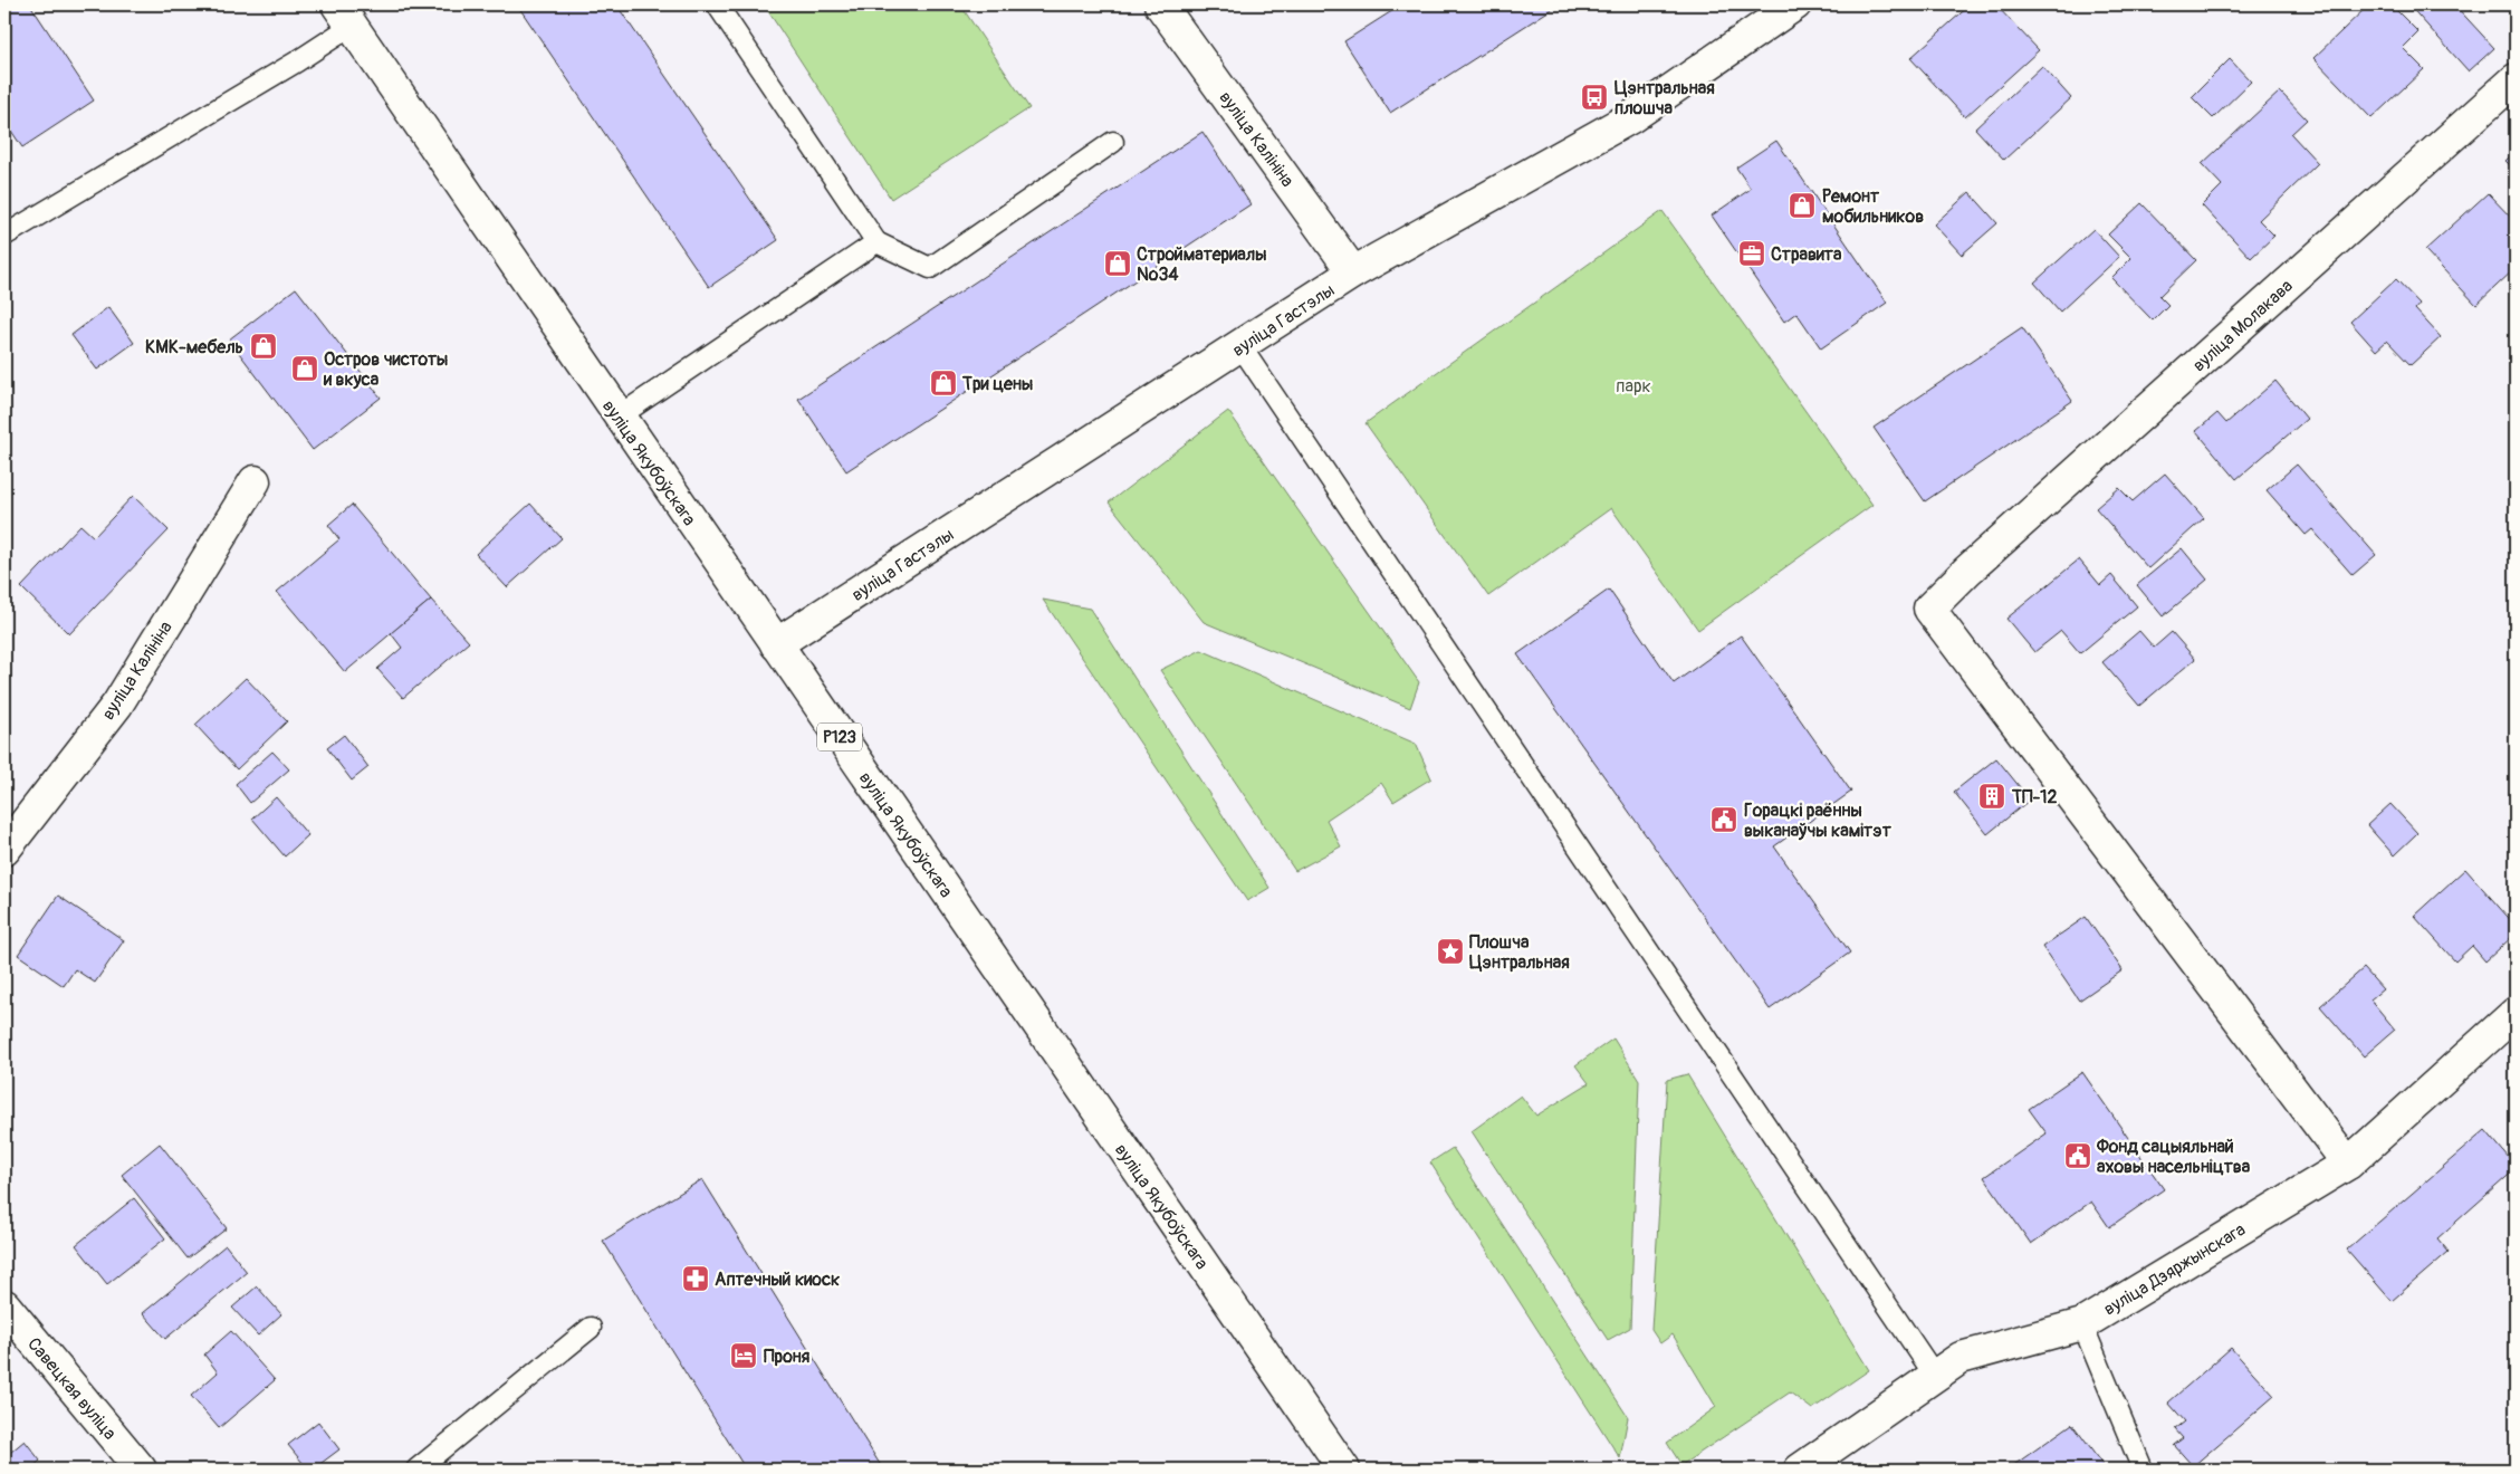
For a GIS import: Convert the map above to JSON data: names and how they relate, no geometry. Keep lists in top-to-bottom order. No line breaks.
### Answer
{"streets":{"street":["вуліца Калініна","вуліца Гастэлы","вуліца Молакава","вуліца Якубоўскага","Р123","вуліца Дзяржынскага","Савецкая вуліца"]},"crossings":[["вуліца Калініна","вуліца Гастэлы"],["вуліца Гастэлы","вуліца Якубоўскага"],["вуліца Молакава","вуліца Дзяржынскага"]],"parks":["парк"],"places":{"bus stop":["Цэнтральная плошча"],"shop":["Ремонт мобильников","Стройматериалы №34","КМК-мебель","Остров чистоты и вкуса","Три цены"],"office":["Стравита"],"building":["ТП-12"],"public building":["Горацкі раённы выканаўчы камітэт","Фонд сацыяльнай аховы насельніцтва"],"place":["Плошча Цэнтральная"],"pharmacy":["Аптечный киоск"],"hotel":["Проня"]}}
